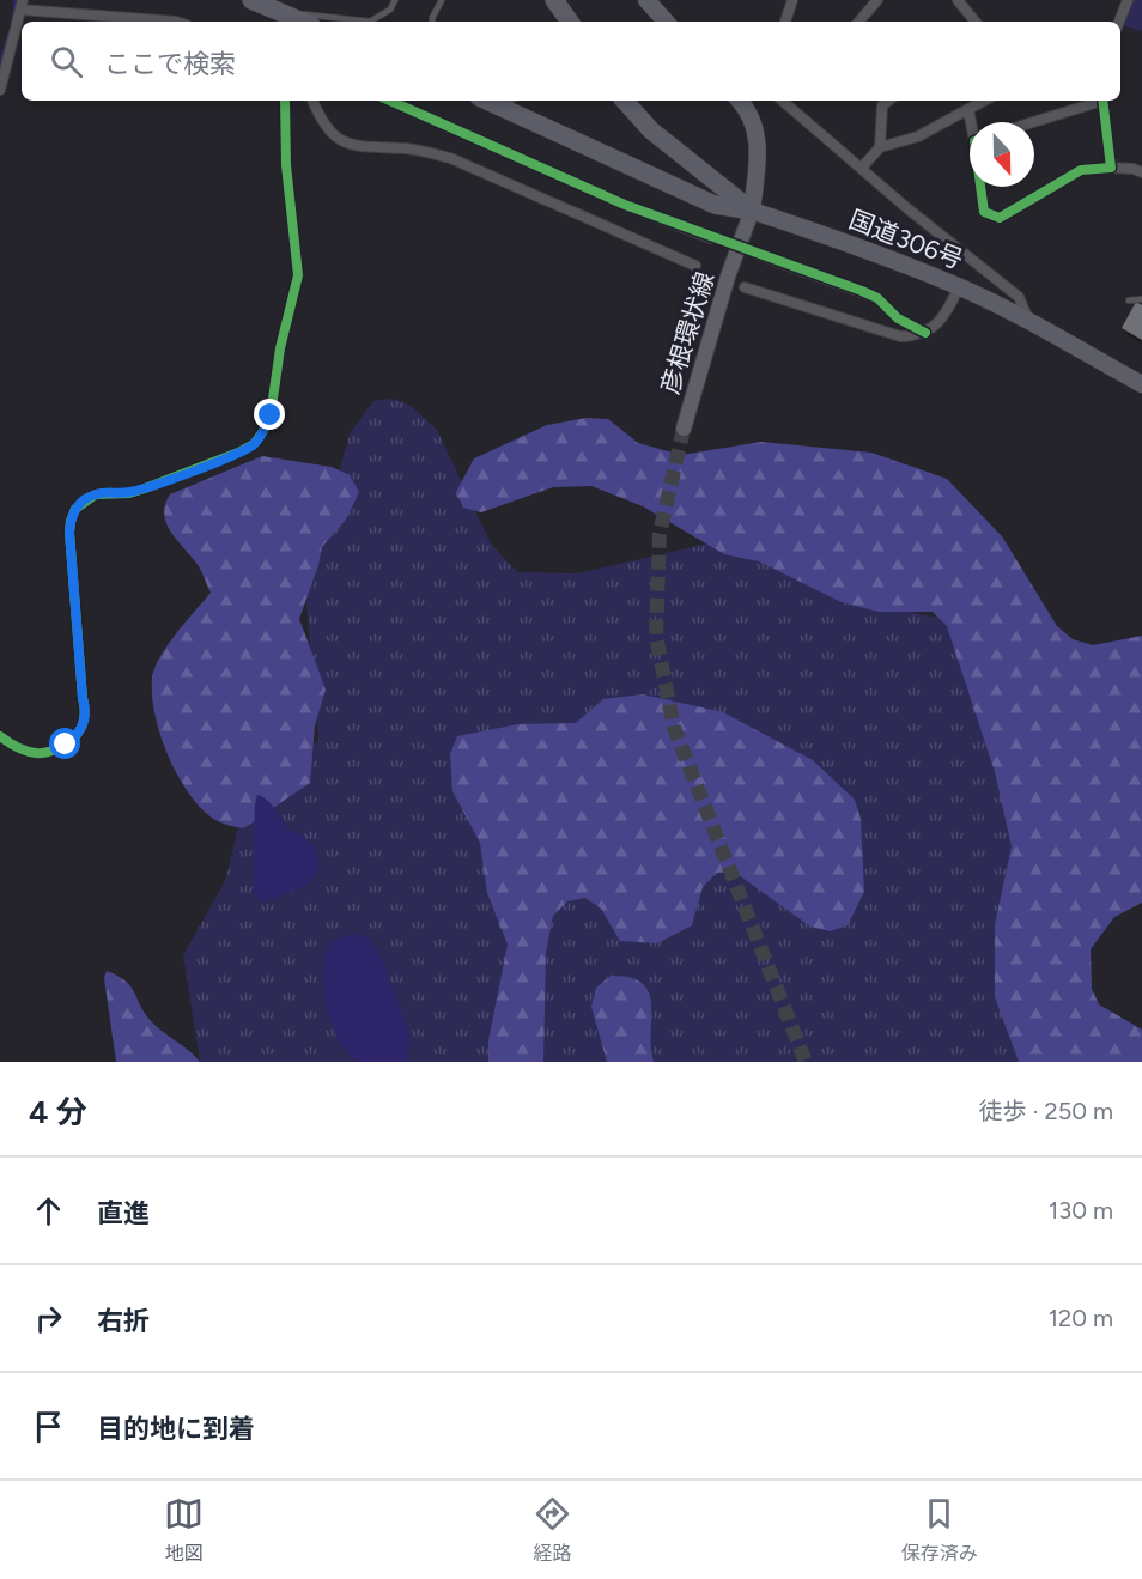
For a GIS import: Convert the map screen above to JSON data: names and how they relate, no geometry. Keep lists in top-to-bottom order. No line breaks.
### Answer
{"streets":{"highway":["国道306号"],"main road":["彦根環状線"]},"crossings":[["国道306号","彦根環状線"]],"north":"bottom","page":{"search":"ここで検索","heading":["4 分","徒歩 · 250 m"],"list":[["直進","130 m"],["右折","120 m"],"目的地に到着"],"nav":["地図","経路","保存済み"]}}
